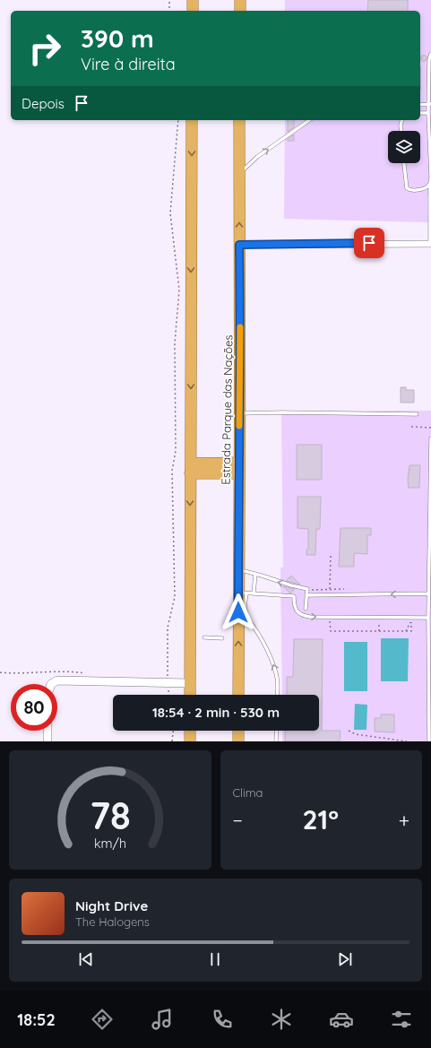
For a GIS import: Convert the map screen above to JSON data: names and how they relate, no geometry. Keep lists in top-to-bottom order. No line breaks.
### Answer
{"streets":{"highway":["Estrada Parque das Nações"]},"page":{"turn":["390 m","Vire à direita"],"then":"Depois","limit":"80","trip":"18:54 · 2 min · 530 m","tile":"Clima","heat":["−","21°","+"],"song":["Night Drive","The Halogens"],"tabs":"18:52","gauge":["78","km/h"]}}
